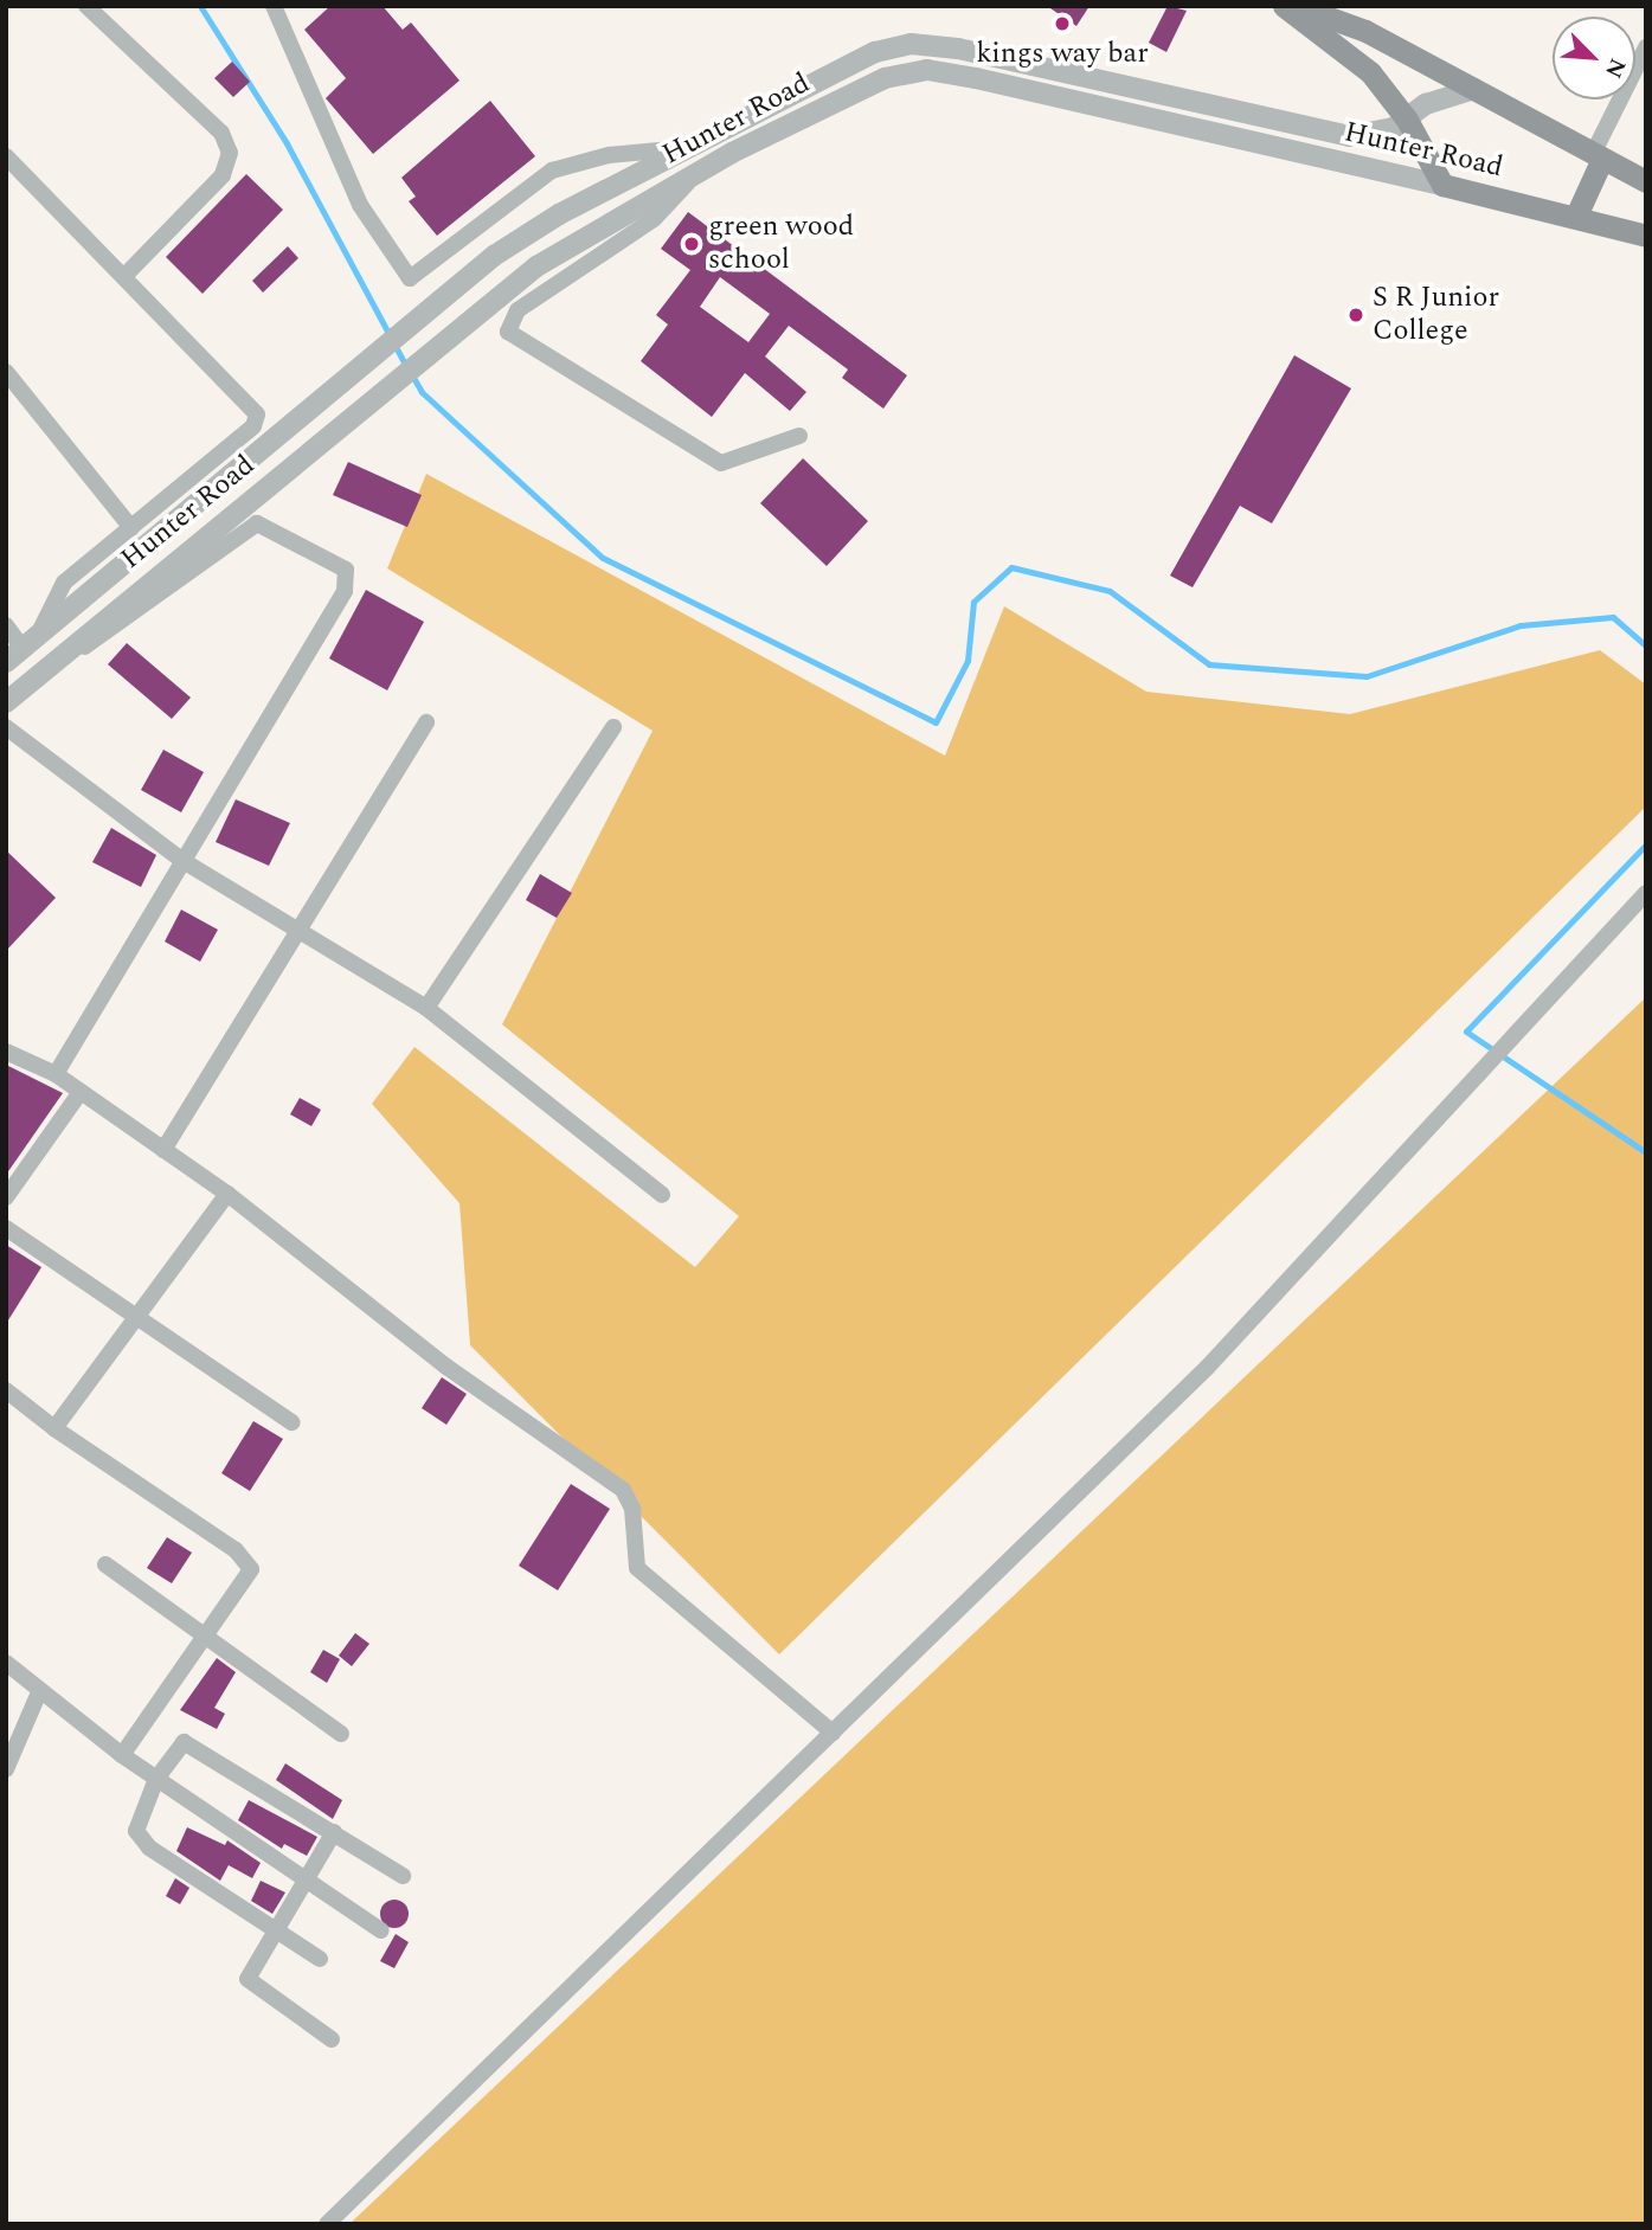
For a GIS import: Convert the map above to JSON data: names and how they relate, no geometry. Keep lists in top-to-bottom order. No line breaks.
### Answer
{"streets":{"main road":["Hunter Road"]},"places":["kings way bar","green wood school","S R Junior College"],"north":"bottom right"}
